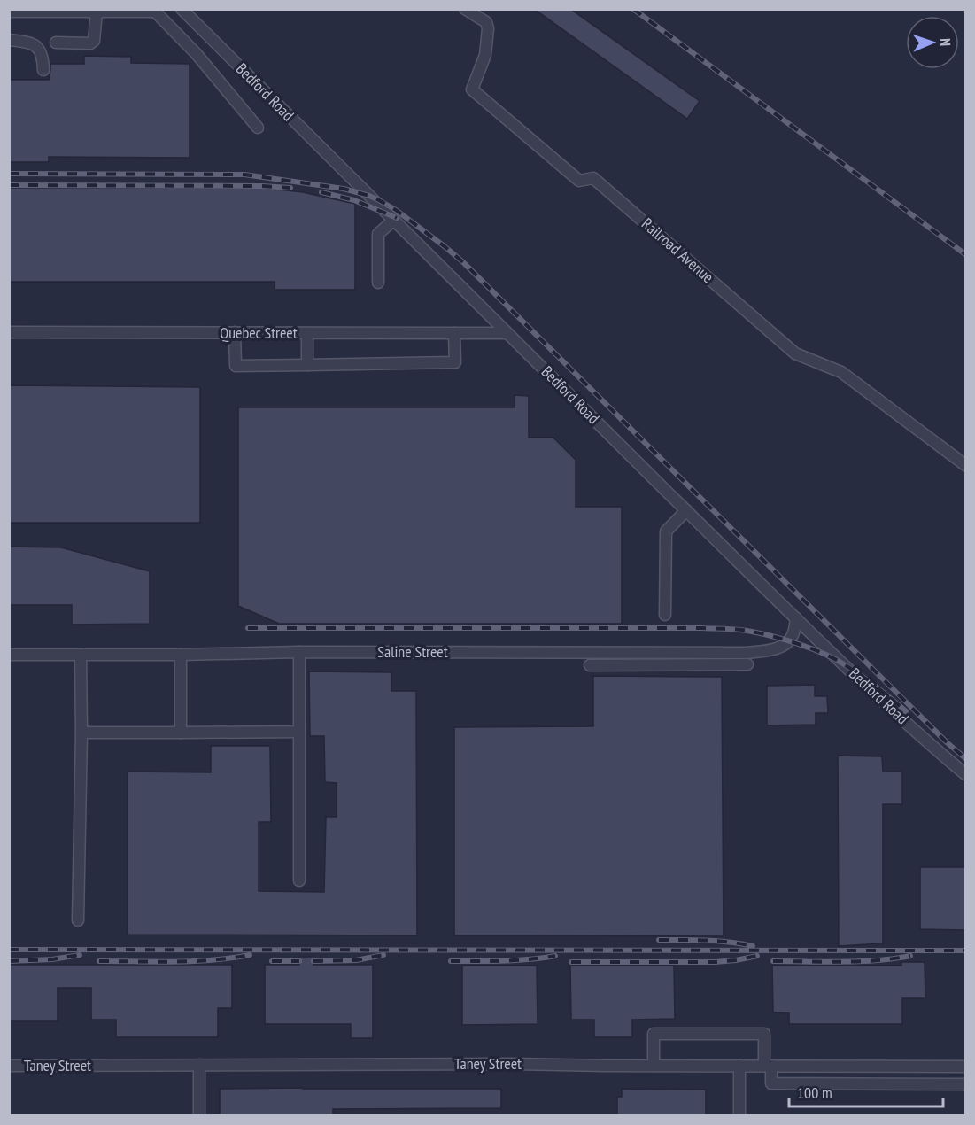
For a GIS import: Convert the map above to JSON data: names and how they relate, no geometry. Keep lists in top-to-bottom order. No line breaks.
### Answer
{"streets":{"street":["Bedford Road","Railroad Avenue","Quebec Street","Saline Street","Taney Street"]},"crossings":[["Bedford Road","Quebec Street"],["Bedford Road","Saline Street"]],"scale_bar":"100 m","north":"right"}
